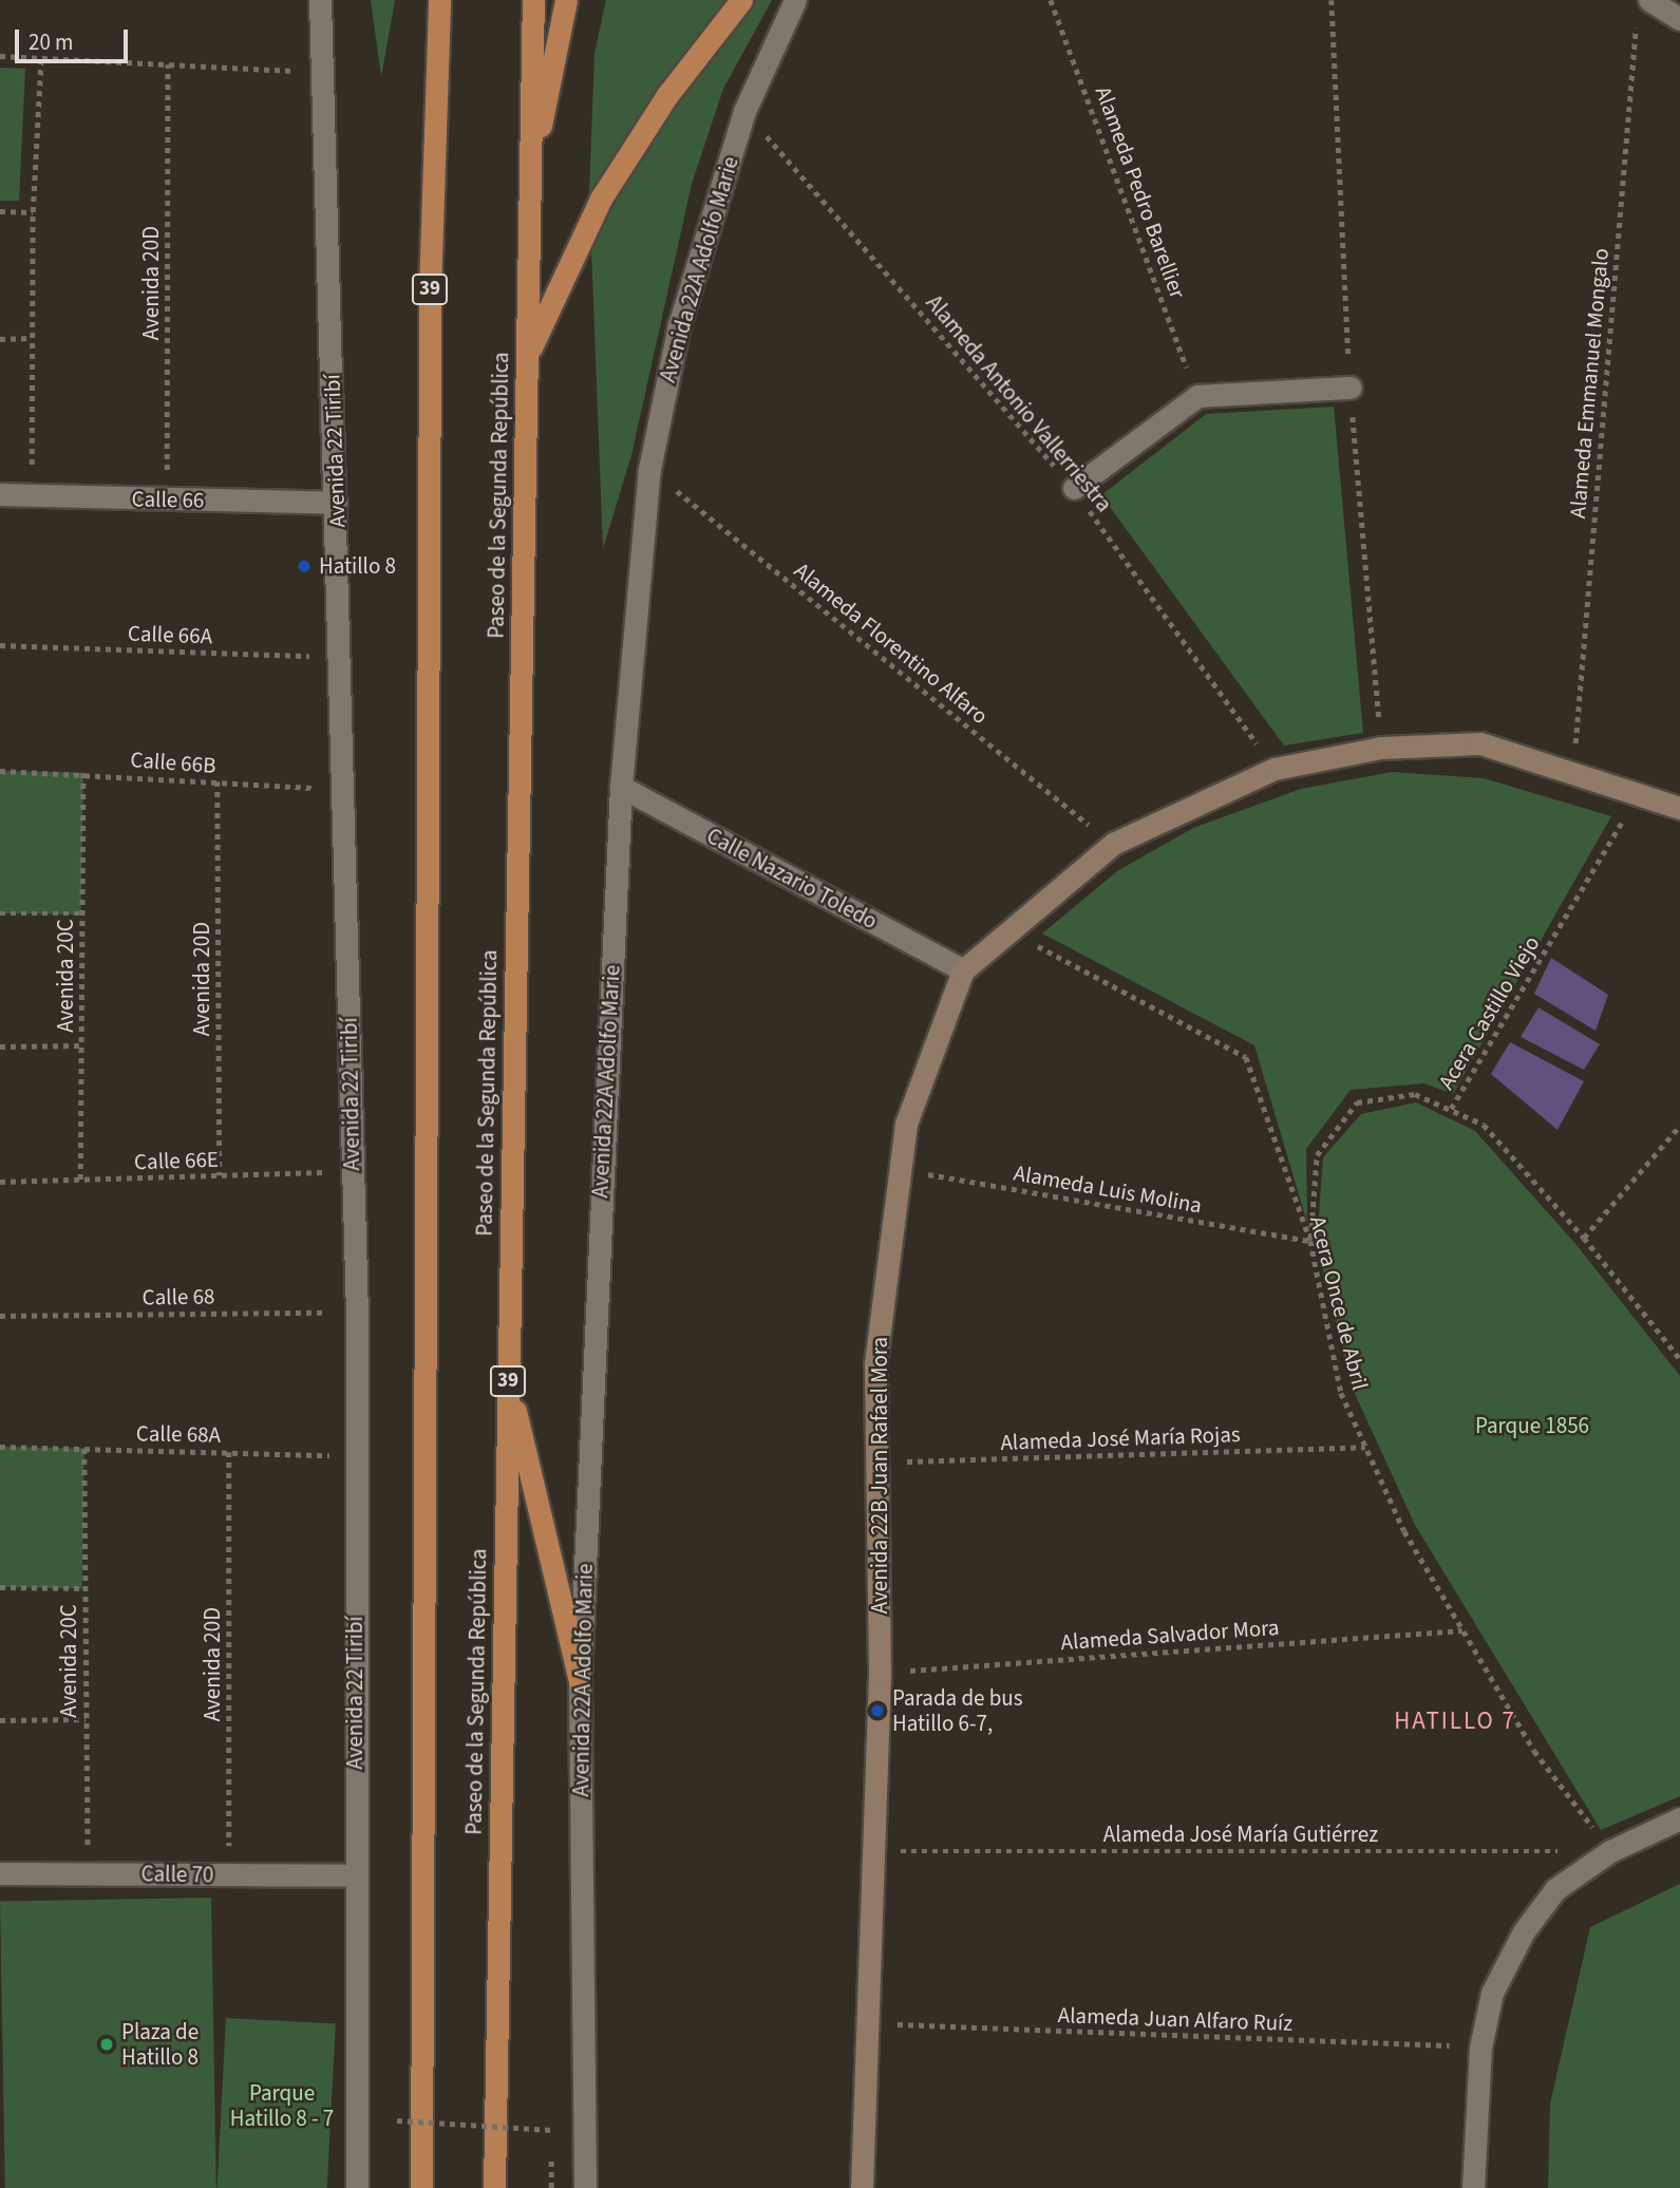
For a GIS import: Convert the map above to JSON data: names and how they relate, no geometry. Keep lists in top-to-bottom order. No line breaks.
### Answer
{"streets":{"highway":["39","Paseo de la Segunda República"],"street":["Avenida 22A Adolfo Marie","Avenida 22 Tiribí","Calle 66","Calle Nazario Toledo","Avenida 22B Juan Rafael Mora","Calle 70"],"path":["Alameda Pedro Barellier","Avenida 20D","Alameda Emmanuel Mongalo","Alameda Antonio Vallerriestra","Calle 66A","Alameda Florentino Alfaro","Calle 66B","Avenida 20C","Acera Castillo Viejo","Calle 66E","Alameda Luis Molina","Calle 68","Acera Once de Abril","Calle 68A","Alameda José María Rojas","Alameda Salvador Mora","Alameda José María Gutiérrez","Alameda Juan Alfaro Ruíz"]},"crossings":[["Avenida 22A Adolfo Marie","Alameda Antonio Vallerriestra"],["Avenida 22A Adolfo Marie","Alameda Florentino Alfaro"],["Avenida 22A Adolfo Marie","Calle Nazario Toledo"],["Avenida 20D","Calle 66"],["Avenida 20D","Calle 66B"],["Avenida 20D","Calle 66E"],["Avenida 20D","Calle 68A"],["Avenida 20D","Calle 70"],["Alameda Emmanuel Mongalo","Avenida 22B Juan Rafael Mora"],["Alameda Antonio Vallerriestra","Avenida 22B Juan Rafael Mora"],["Avenida 22 Tiribí","Calle 66"],["Avenida 22 Tiribí","Calle 66A"],["Avenida 22 Tiribí","Calle 66B"],["Avenida 22 Tiribí","Calle 66E"],["Avenida 22 Tiribí","Calle 68"],["Avenida 22 Tiribí","Calle 68A"],["Avenida 22 Tiribí","Calle 70"],["Alameda Florentino Alfaro","Avenida 22B Juan Rafael Mora"],["Calle 66B","Avenida 20C"],["Calle Nazario Toledo","Avenida 22B Juan Rafael Mora"],["Avenida 20C","Calle 66E"],["Avenida 20C","Calle 68A"],["Avenida 20C","Calle 70"],["Acera Castillo Viejo","Avenida 22B Juan Rafael Mora"],["Alameda Luis Molina","Acera Once de Abril"],["Alameda Luis Molina","Avenida 22B Juan Rafael Mora"],["Acera Once de Abril","Alameda José María Rojas"],["Acera Once de Abril","Avenida 22B Juan Rafael Mora"],["Acera Once de Abril","Alameda Salvador Mora"],["Acera Once de Abril","Alameda José María Gutiérrez"],["Alameda José María Rojas","Avenida 22B Juan Rafael Mora"],["Avenida 22B Juan Rafael Mora","Alameda Salvador Mora"],["Avenida 22B Juan Rafael Mora","Alameda José María Gutiérrez"],["Avenida 22B Juan Rafael Mora","Alameda Juan Alfaro Ruíz"]],"districts":["HATILLO 7"],"parks":["Parque 1856","Parque Hatillo 8 - 7"],"places":["Hatillo 8","Parada de bus Hatillo 6-7,","Plaza de Hatillo 8"],"scale_bar":"20 m"}
